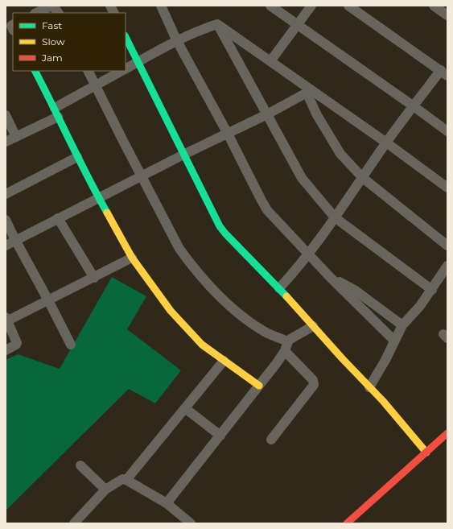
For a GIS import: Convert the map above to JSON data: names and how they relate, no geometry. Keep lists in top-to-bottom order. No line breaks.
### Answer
{"legend":["Fast","Slow","Jam"]}
